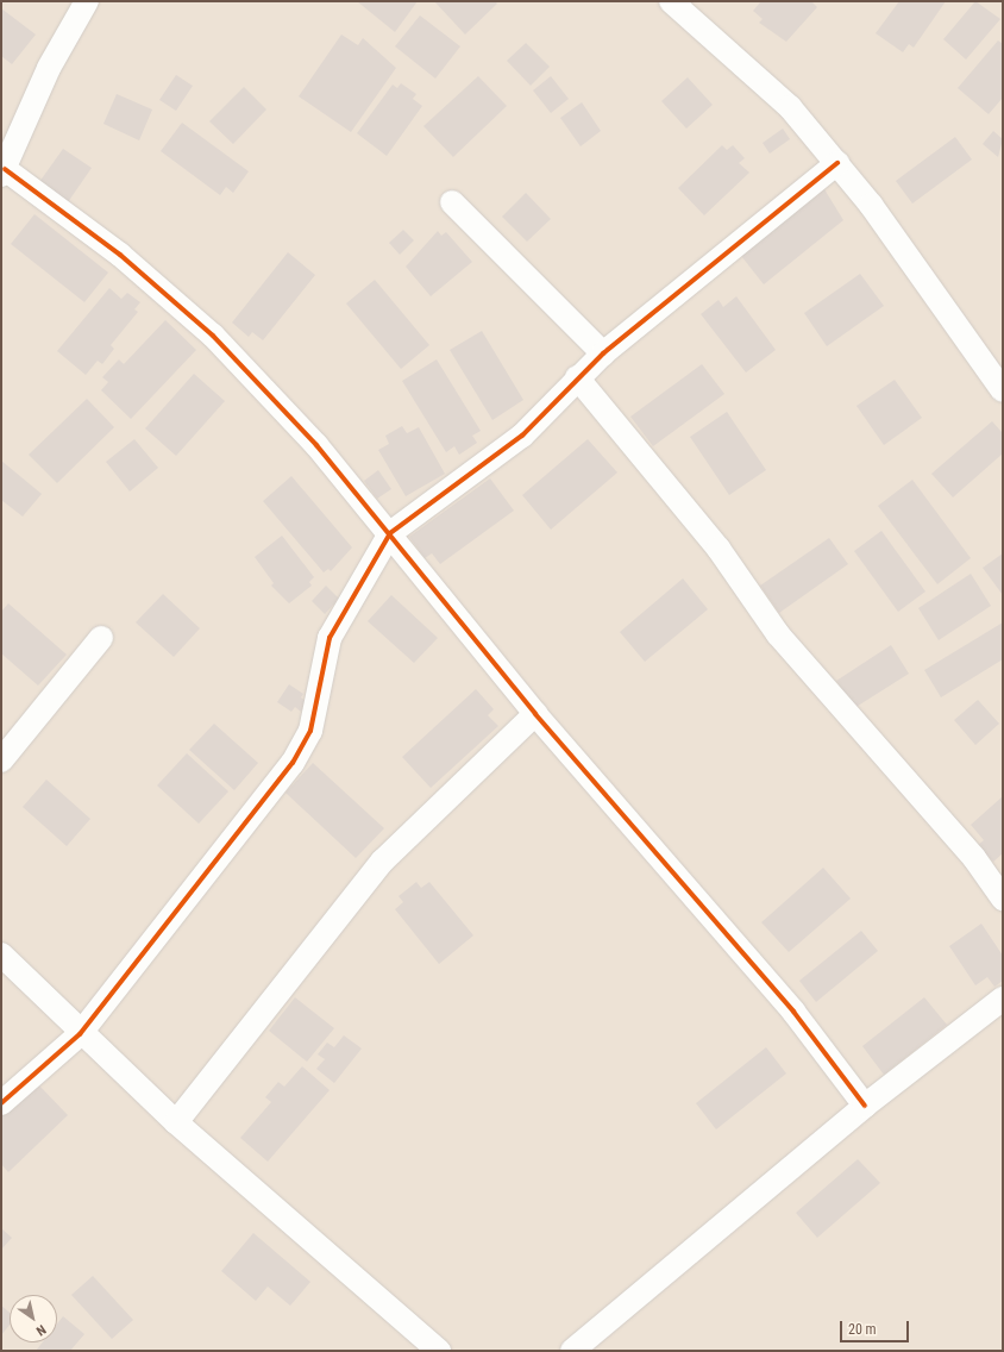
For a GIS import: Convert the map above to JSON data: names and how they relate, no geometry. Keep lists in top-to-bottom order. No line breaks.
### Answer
{"scale_bar":"20 m","north":"bottom right"}
